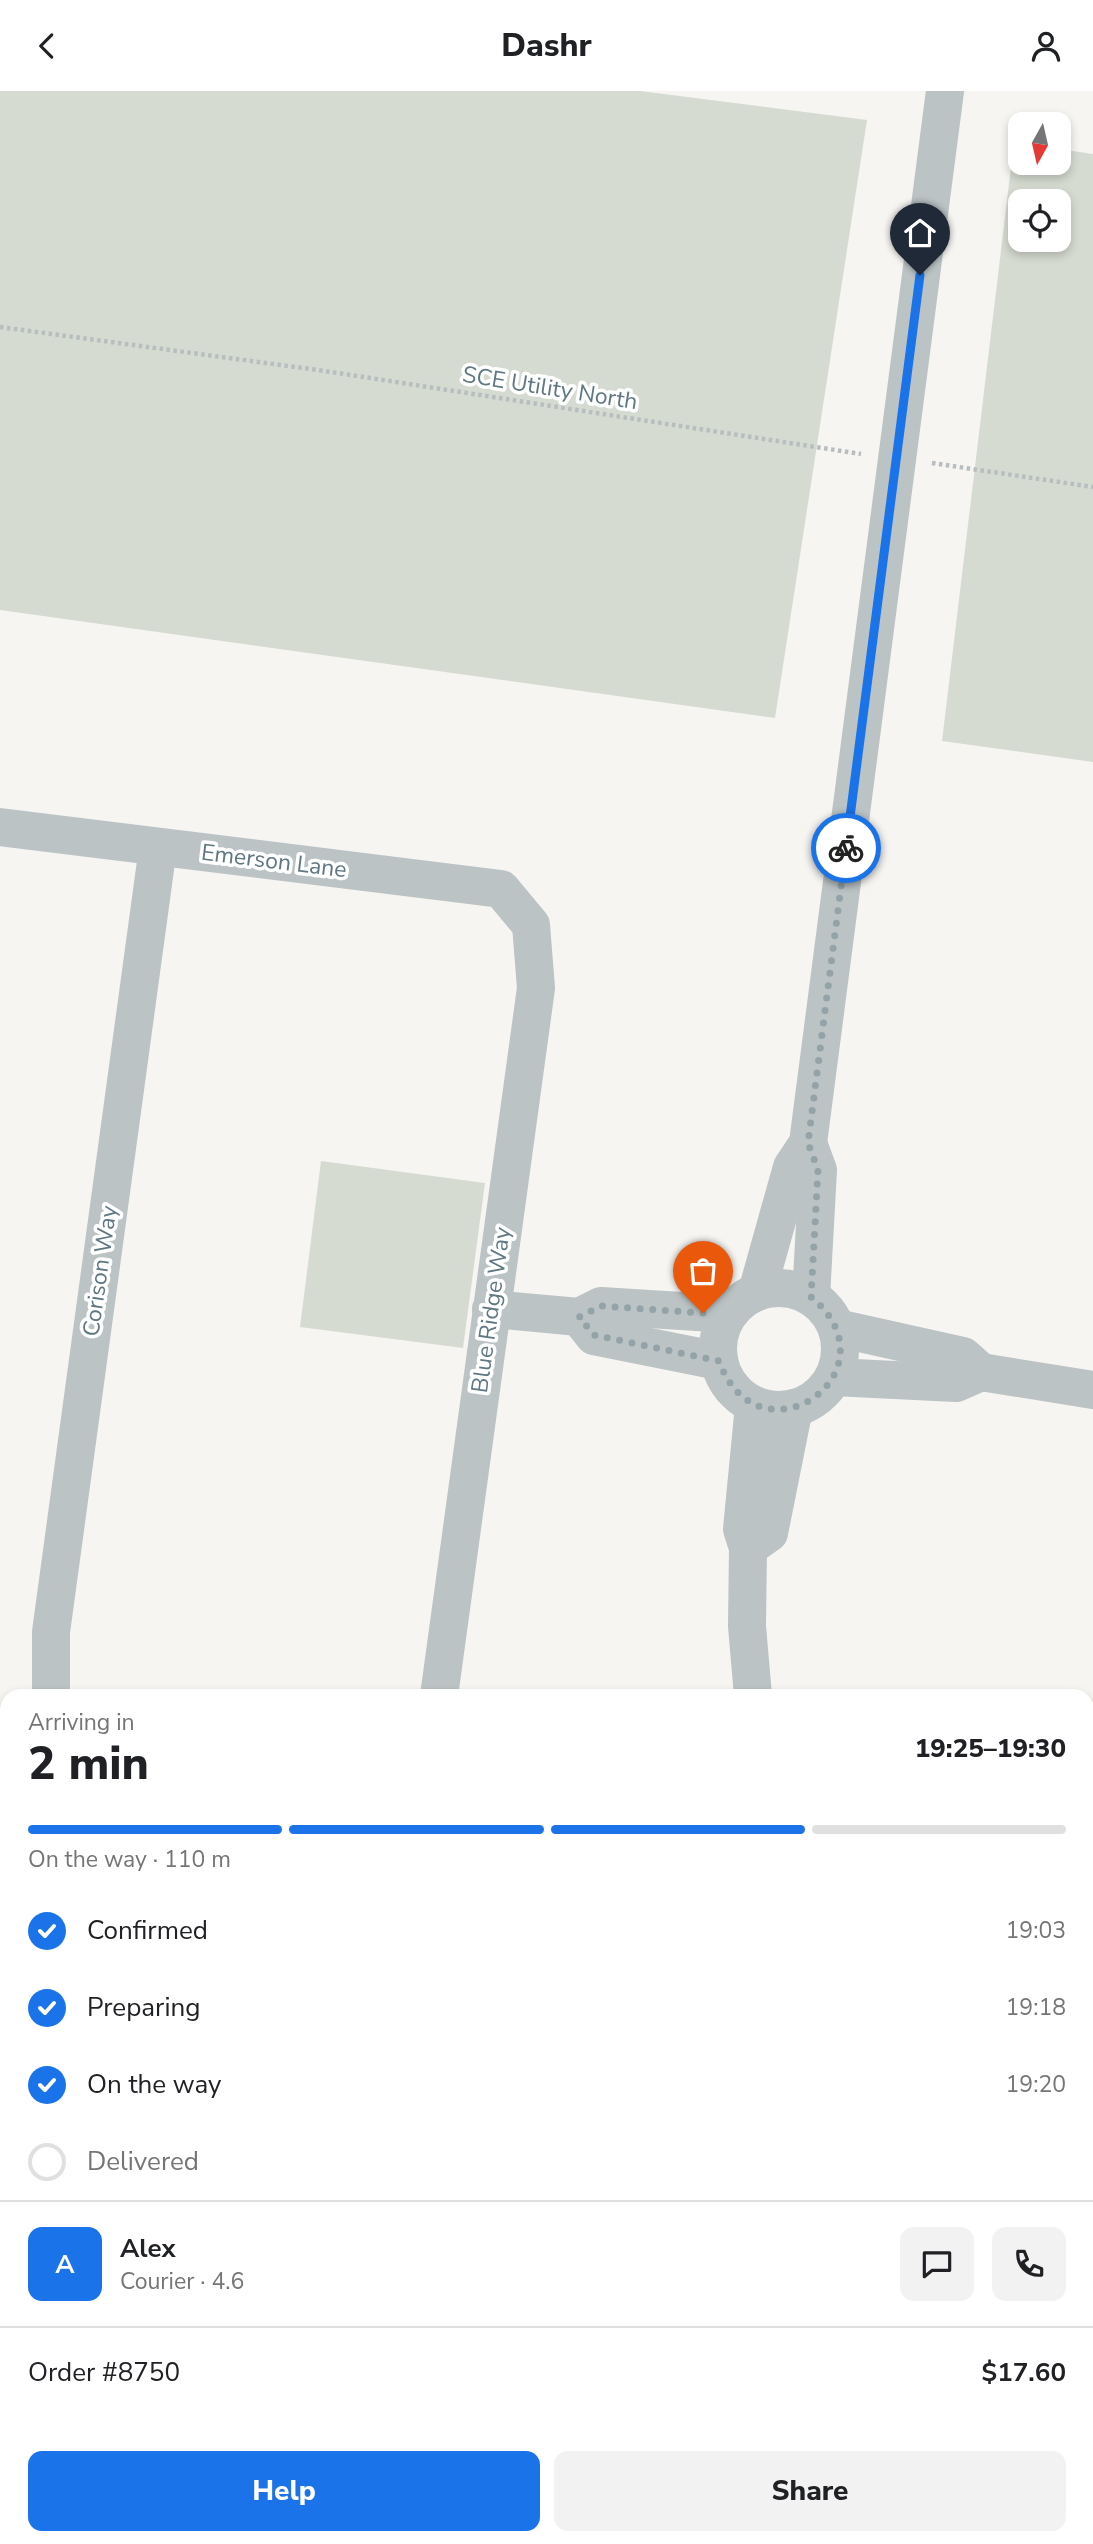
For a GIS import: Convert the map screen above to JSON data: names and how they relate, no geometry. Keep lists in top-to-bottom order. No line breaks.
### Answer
{"streets":{"street":["Emerson Lane","Corison Way","Blue Ridge Way"],"path":["SCE Utility North"]},"crossings":[["Emerson Lane","Corison Way"],["Emerson Lane","Blue Ridge Way"]],"north":"bottom","page":{"header":"Dashr","heading":["2 min","Arriving in","19:25–19:30"],"panel":["Alex","Courier · 4.6","Order #8750","$17.60"],"bar":"On the way · 110 m","list":[["Confirmed","19:03"],["Preparing","19:18"],["On the way","19:20"],"Delivered"],"round":"A","buttons":["Help","Share"]}}
